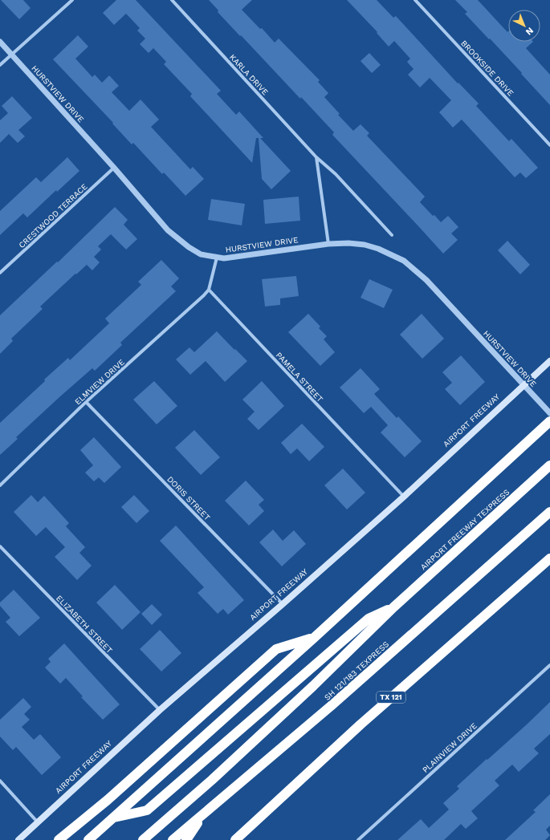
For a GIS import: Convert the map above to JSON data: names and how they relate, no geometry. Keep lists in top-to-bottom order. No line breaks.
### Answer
{"streets":{"highway":["AIRPORT FREEWAY TEXPRESS","SH 121/183 TEXPRESS","TX 121"],"main road":["AIRPORT FREEWAY"],"street":["BROOKSIDE DRIVE","KARLA DRIVE","HURSTVIEW DRIVE","CRESTWOOD TERRACE","PAMELA STREET","ELMVIEW DRIVE","DORIS STREET","ELIZABETH STREET","PLAINVIEW DRIVE"]},"crossings":[["HURSTVIEW DRIVE","CRESTWOOD TERRACE"],["HURSTVIEW DRIVE","AIRPORT FREEWAY"],["PAMELA STREET","ELMVIEW DRIVE"],["PAMELA STREET","AIRPORT FREEWAY"],["ELMVIEW DRIVE","DORIS STREET"],["AIRPORT FREEWAY","DORIS STREET"],["AIRPORT FREEWAY","ELIZABETH STREET"]],"north":"bottom right"}
